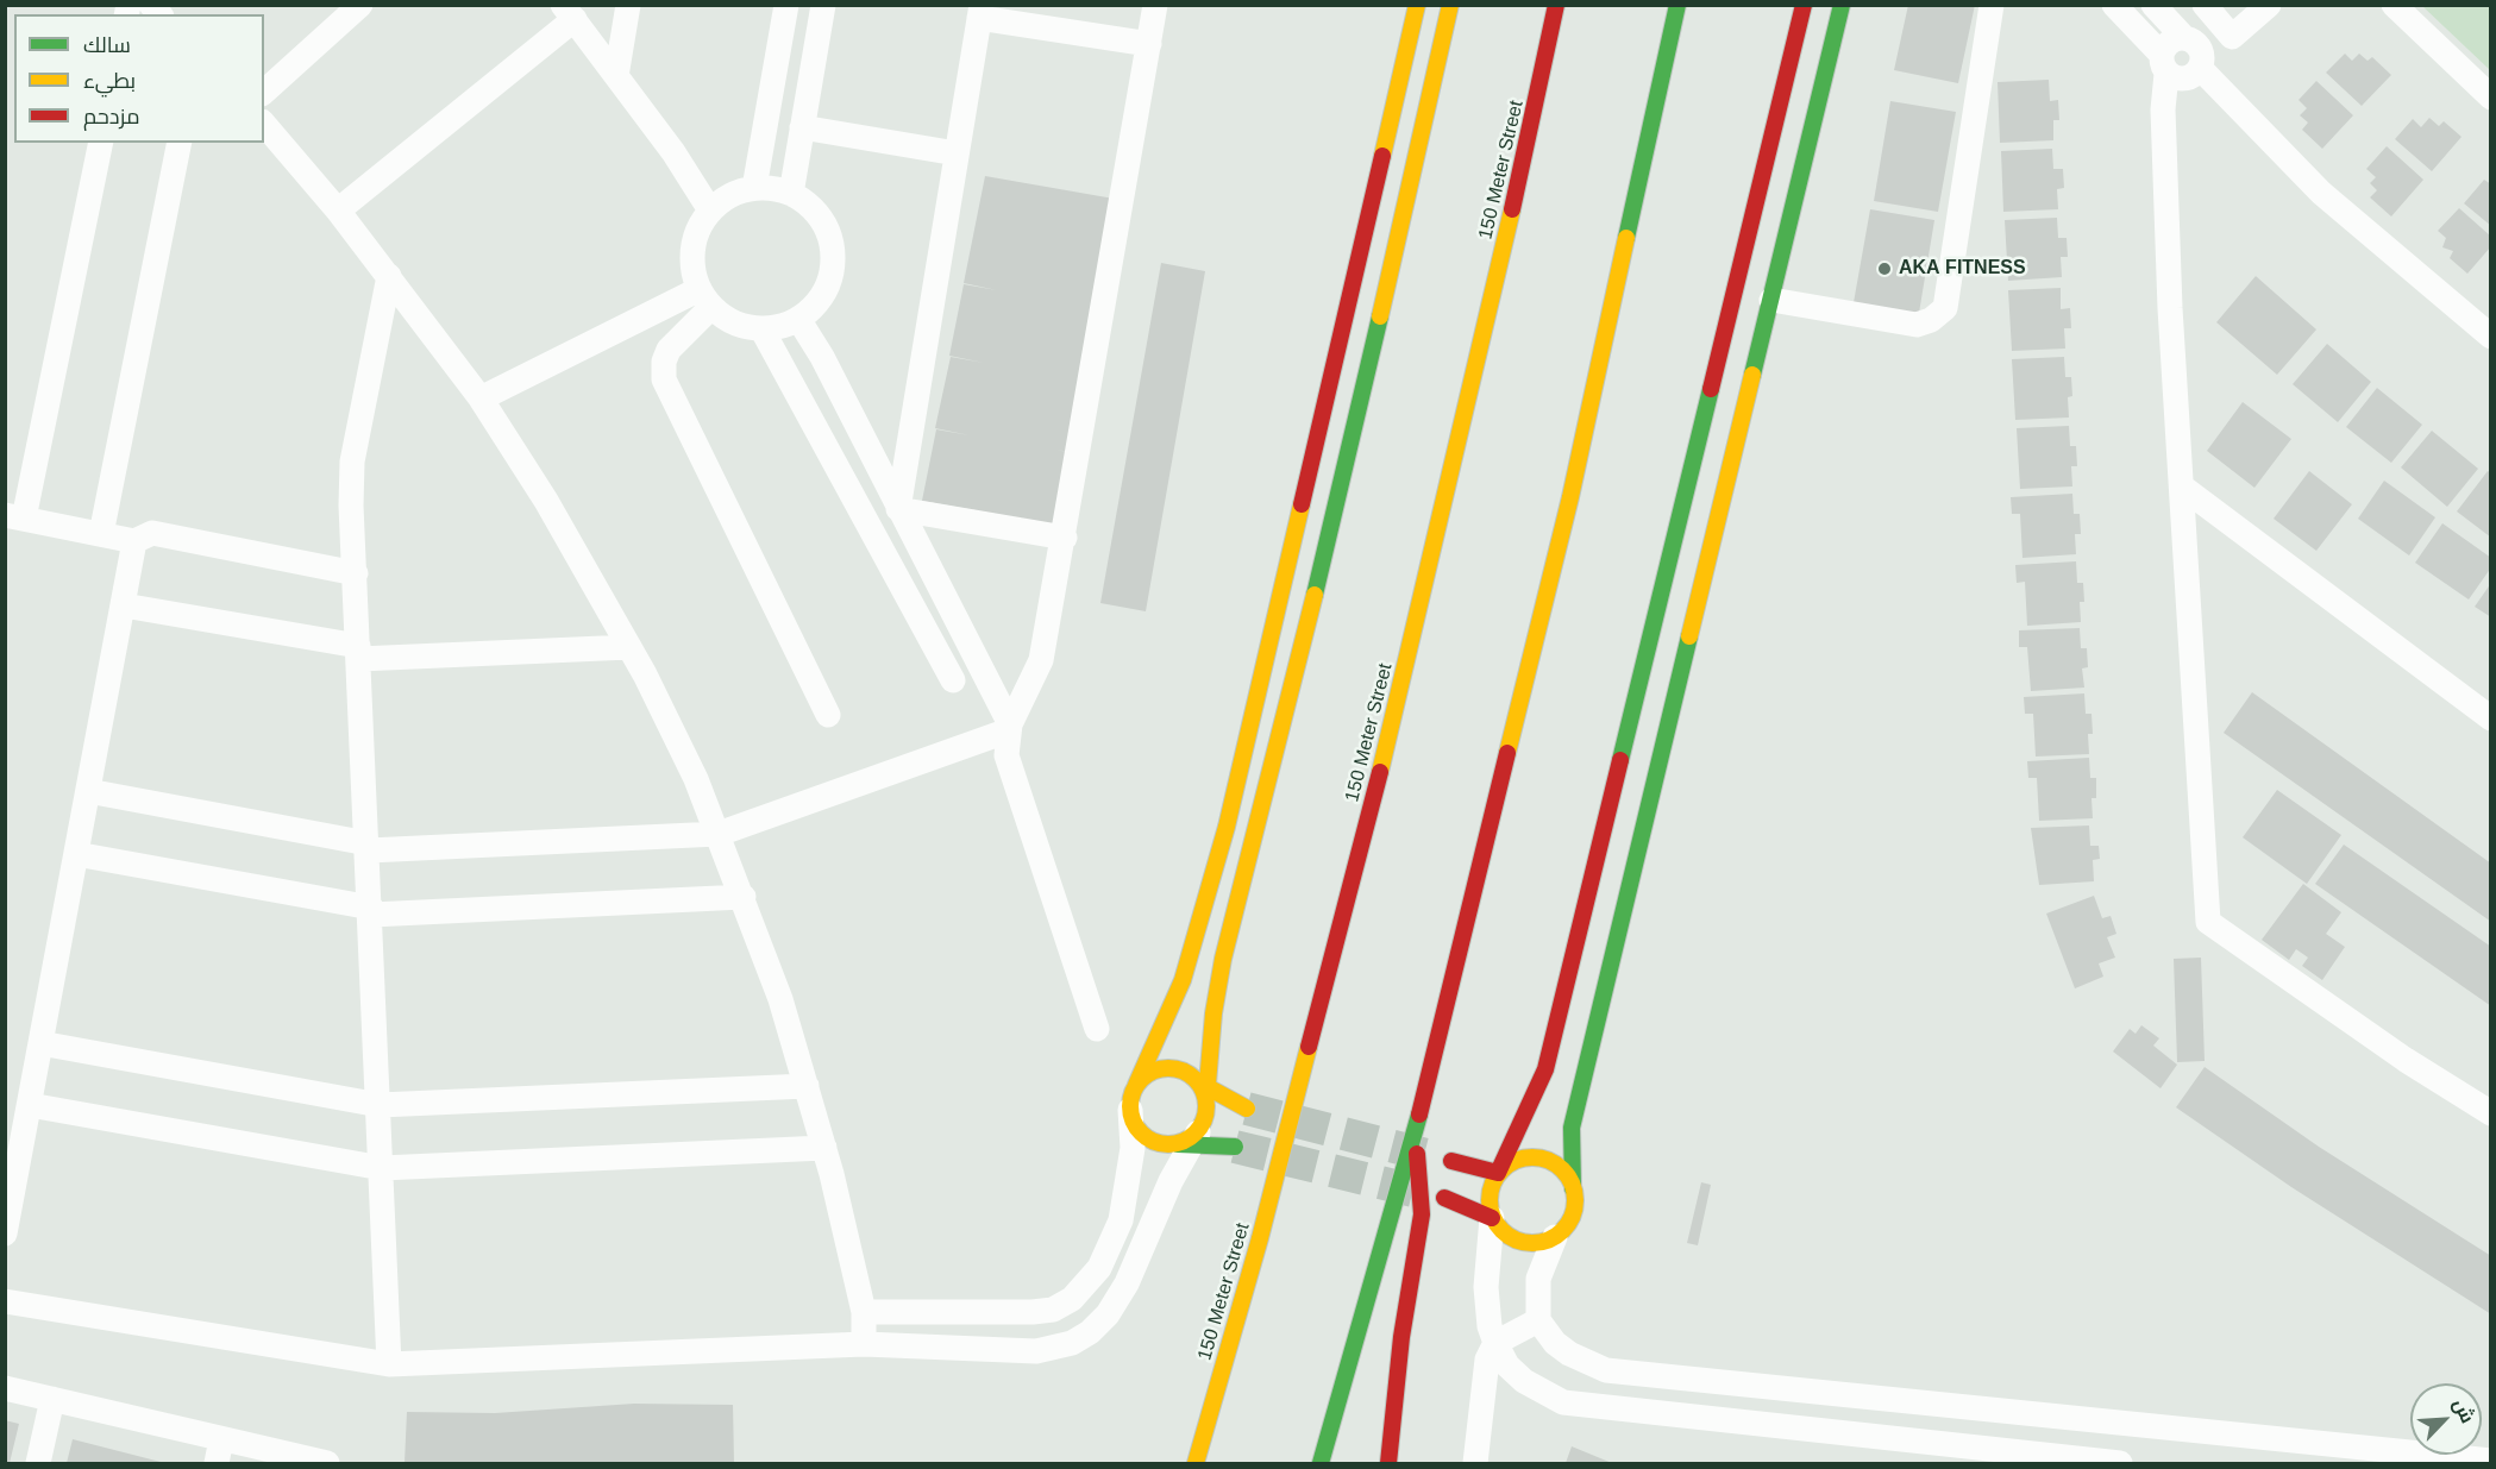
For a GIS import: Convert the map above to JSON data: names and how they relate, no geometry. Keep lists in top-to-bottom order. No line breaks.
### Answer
{"streets":{"main road":["150 Meter Street"]},"places":["AKA FITNESS"],"legend":["سالك","بطيء","مزدحم"],"north":"top right"}
